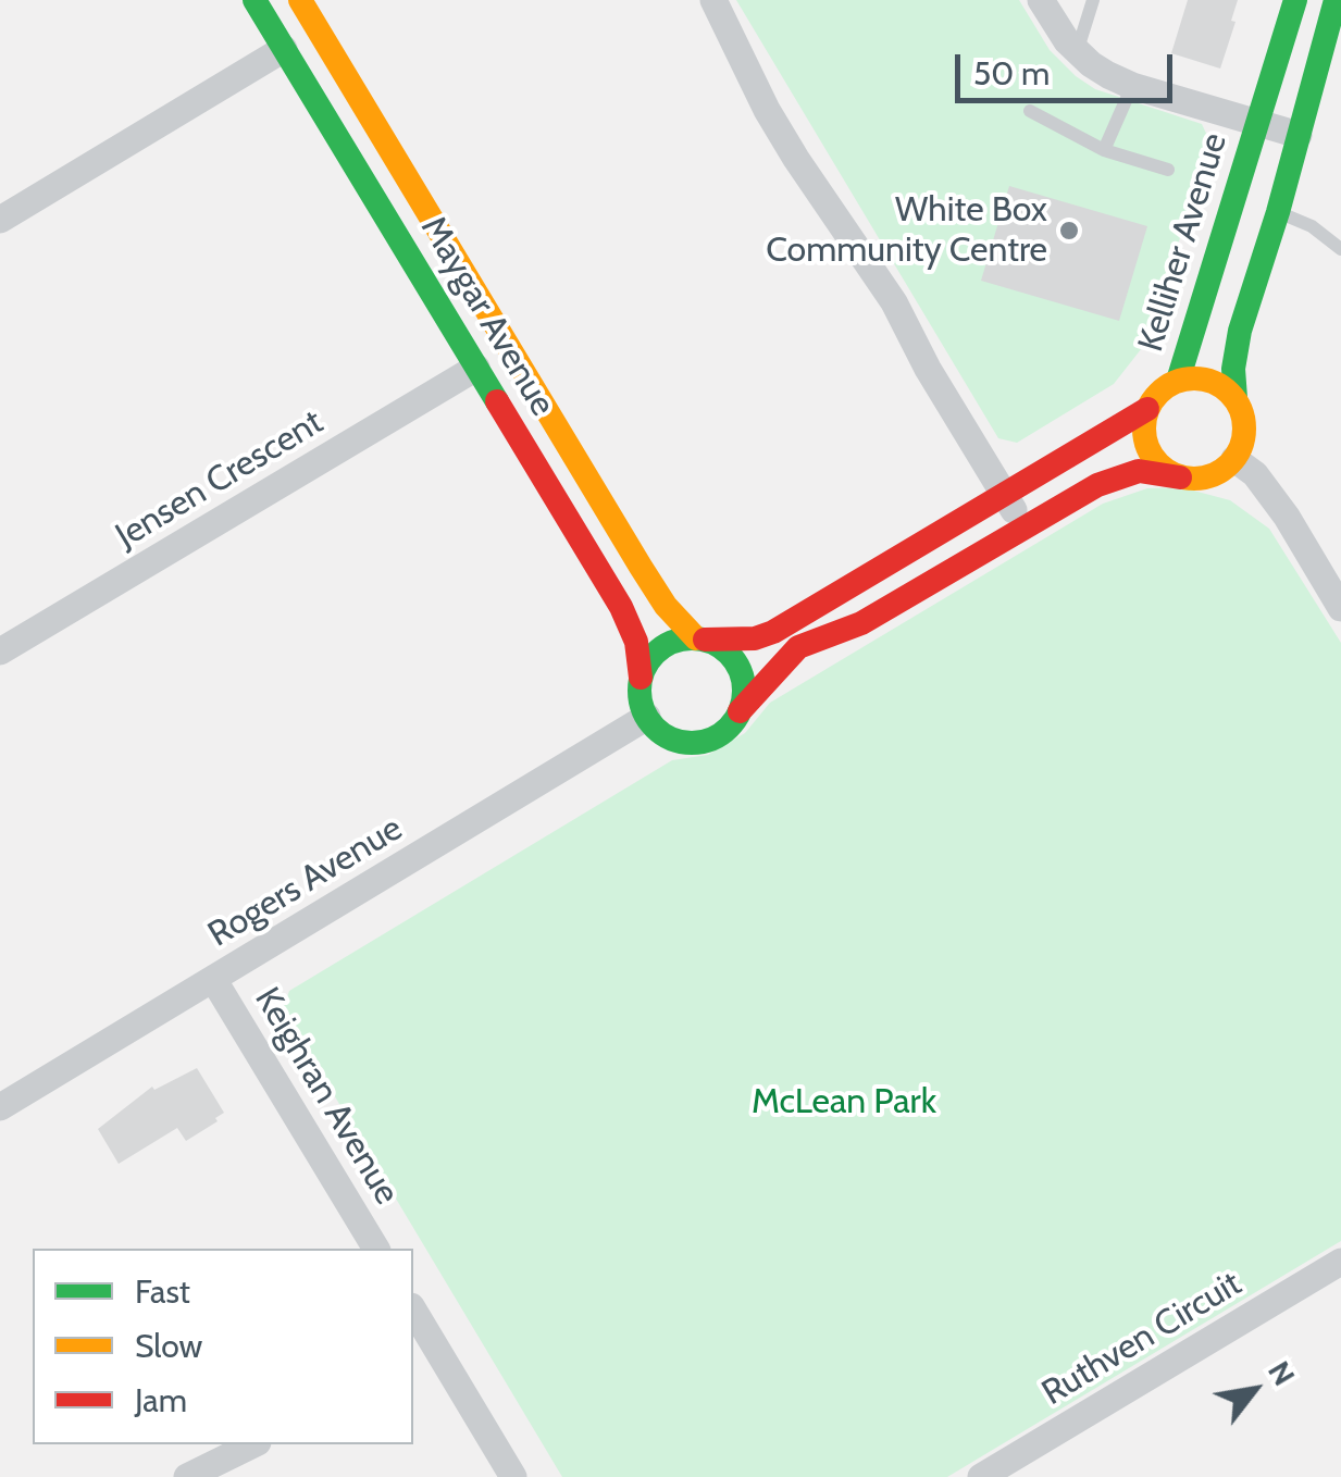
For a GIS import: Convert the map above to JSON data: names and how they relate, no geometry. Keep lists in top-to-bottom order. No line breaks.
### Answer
{"streets":{"street":["Kelliher Avenue","Maygar Avenue","Jensen Crescent","Rogers Avenue","Keighran Avenue","Ruthven Circuit"]},"crossings":[["Maygar Avenue","Jensen Crescent"],["Maygar Avenue","Rogers Avenue"],["Rogers Avenue","Keighran Avenue"]],"parks":["McLean Park"],"places":["White Box Community Centre"],"legend":["Fast","Slow","Jam"],"scale_bar":"50 m","north":"top right"}
